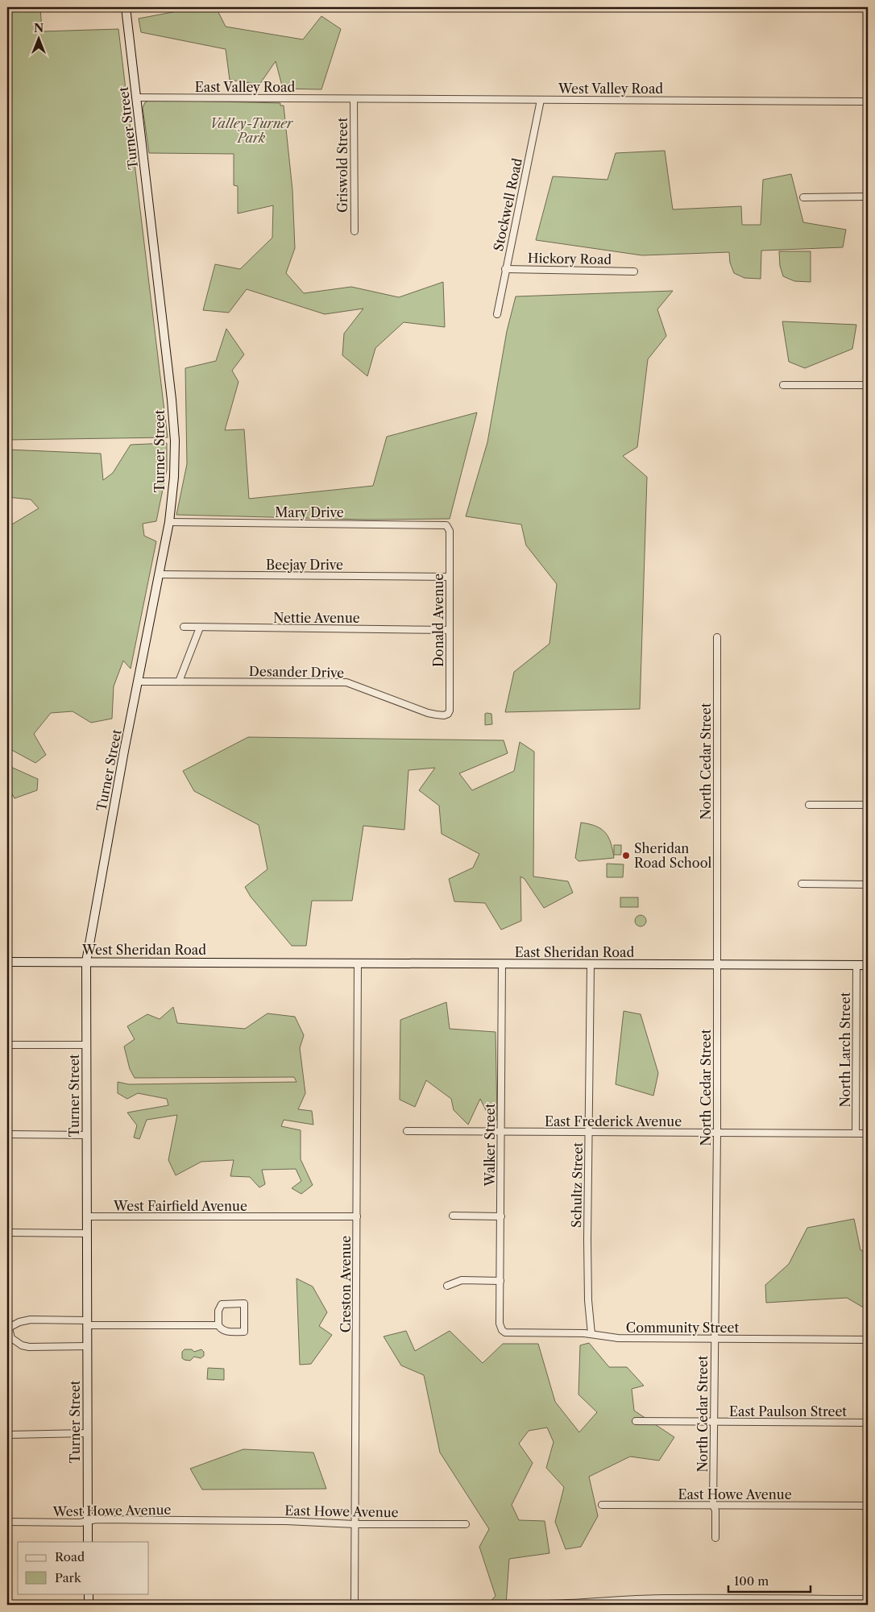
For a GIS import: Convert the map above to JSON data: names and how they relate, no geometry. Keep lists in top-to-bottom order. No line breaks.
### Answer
{"streets":{"street":["East Valley Road","West Valley Road","Turner Street","Griswold Street","Stockwell Road","Hickory Road","Mary Drive","Beejay Drive","Nettie Avenue","Donald Avenue","Desander Drive","North Cedar Street","West Sheridan Road","East Sheridan Road","North Larch Street","East Frederick Avenue","Walker Street","Schultz Street","West Fairfield Avenue","Creston Avenue","Community Street","East Paulson Street","East Howe Avenue","West Howe Avenue"]},"crossings":[["East Valley Road","West Valley Road"],["East Valley Road","Turner Street"],["East Valley Road","Griswold Street"],["West Valley Road","Griswold Street"],["West Valley Road","Stockwell Road"],["Turner Street","Mary Drive"],["Turner Street","Beejay Drive"],["Turner Street","Desander Drive"],["Turner Street","West Sheridan Road"],["Turner Street","West Fairfield Avenue"],["Turner Street","West Howe Avenue"],["Stockwell Road","Hickory Road"],["Mary Drive","Donald Avenue"],["Beejay Drive","Donald Avenue"],["Nettie Avenue","Donald Avenue"],["Donald Avenue","Desander Drive"],["North Cedar Street","East Sheridan Road"],["North Cedar Street","East Frederick Avenue"],["North Cedar Street","Community Street"],["North Cedar Street","East Paulson Street"],["North Cedar Street","East Howe Avenue"],["West Sheridan Road","East Sheridan Road"],["East Sheridan Road","North Larch Street"],["East Sheridan Road","Walker Street"],["East Sheridan Road","Schultz Street"],["East Sheridan Road","Creston Avenue"],["North Larch Street","East Frederick Avenue"],["East Frederick Avenue","Walker Street"],["East Frederick Avenue","Schultz Street"],["Walker Street","Community Street"],["Schultz Street","Community Street"],["West Fairfield Avenue","Creston Avenue"],["Creston Avenue","East Howe Avenue"],["East Howe Avenue","West Howe Avenue"]],"parks":["Valley-Turner Park"],"places":["Sheridan Road School"],"legend":["Road","Park"],"scale_bar":"100 m","north":"top"}
